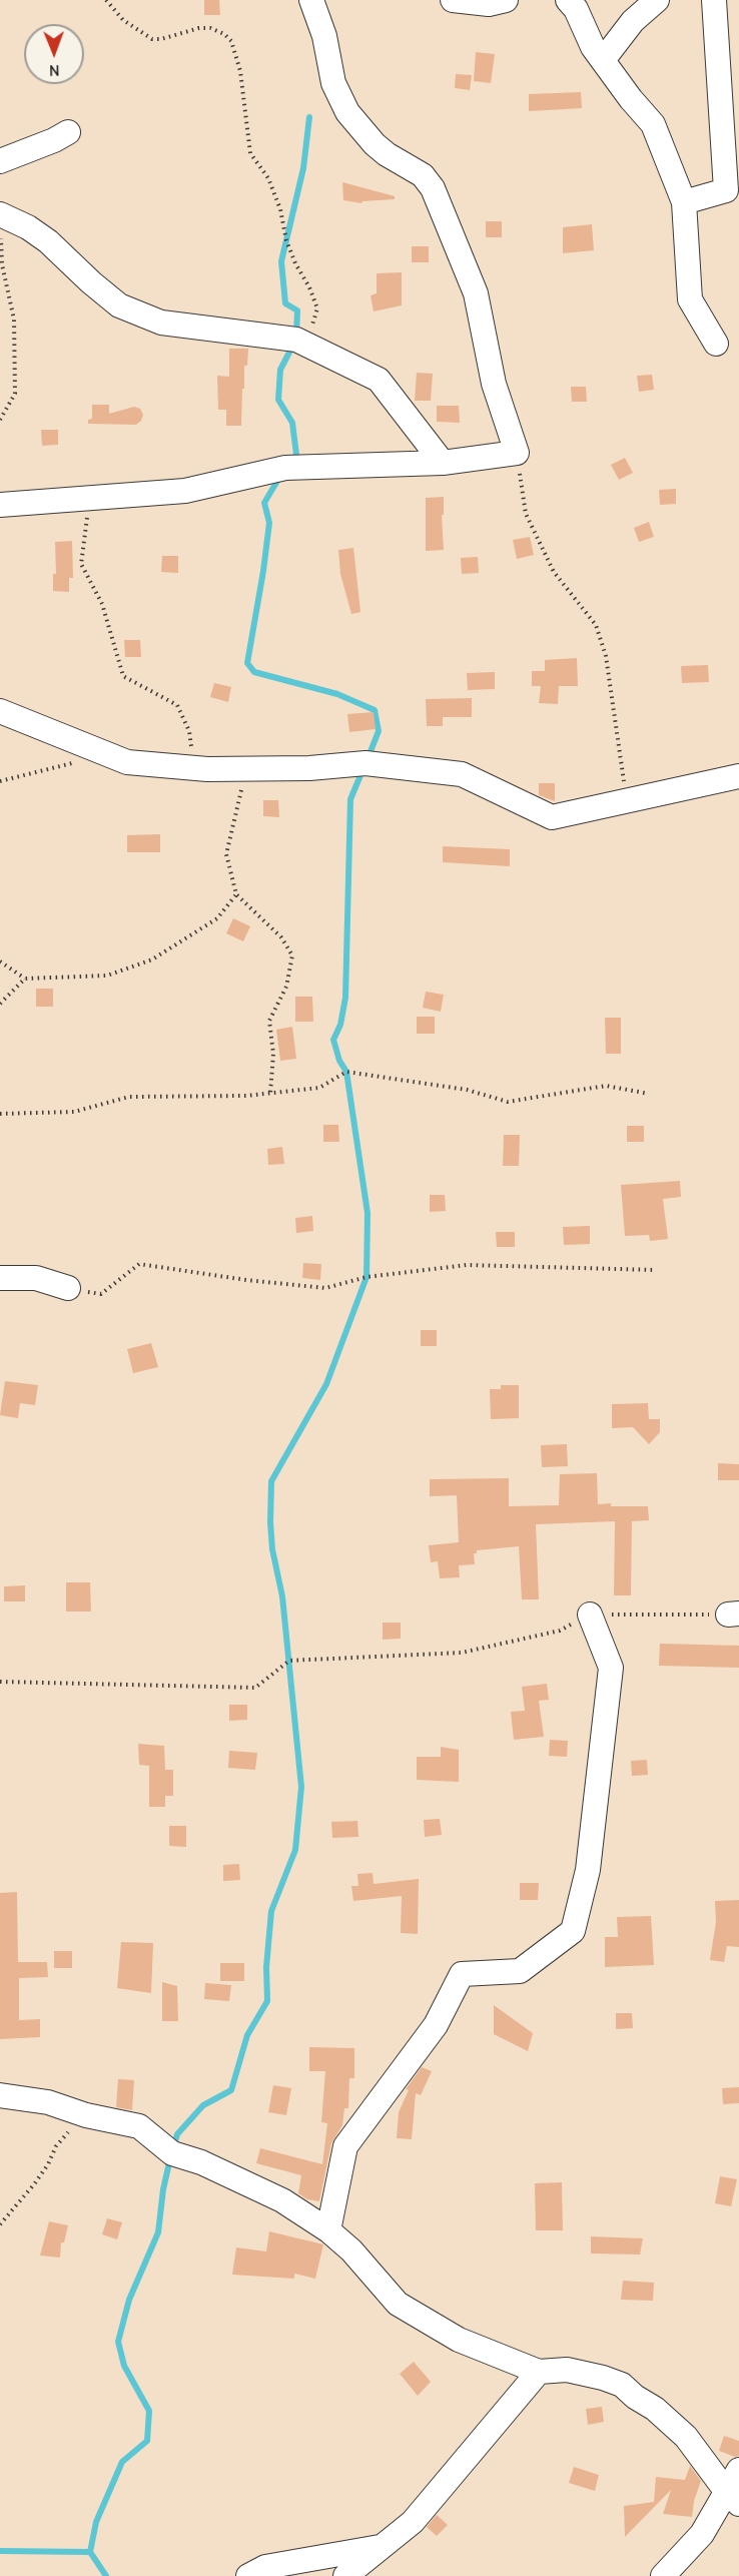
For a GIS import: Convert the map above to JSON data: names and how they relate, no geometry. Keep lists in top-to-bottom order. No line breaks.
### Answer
{"north":"bottom"}
